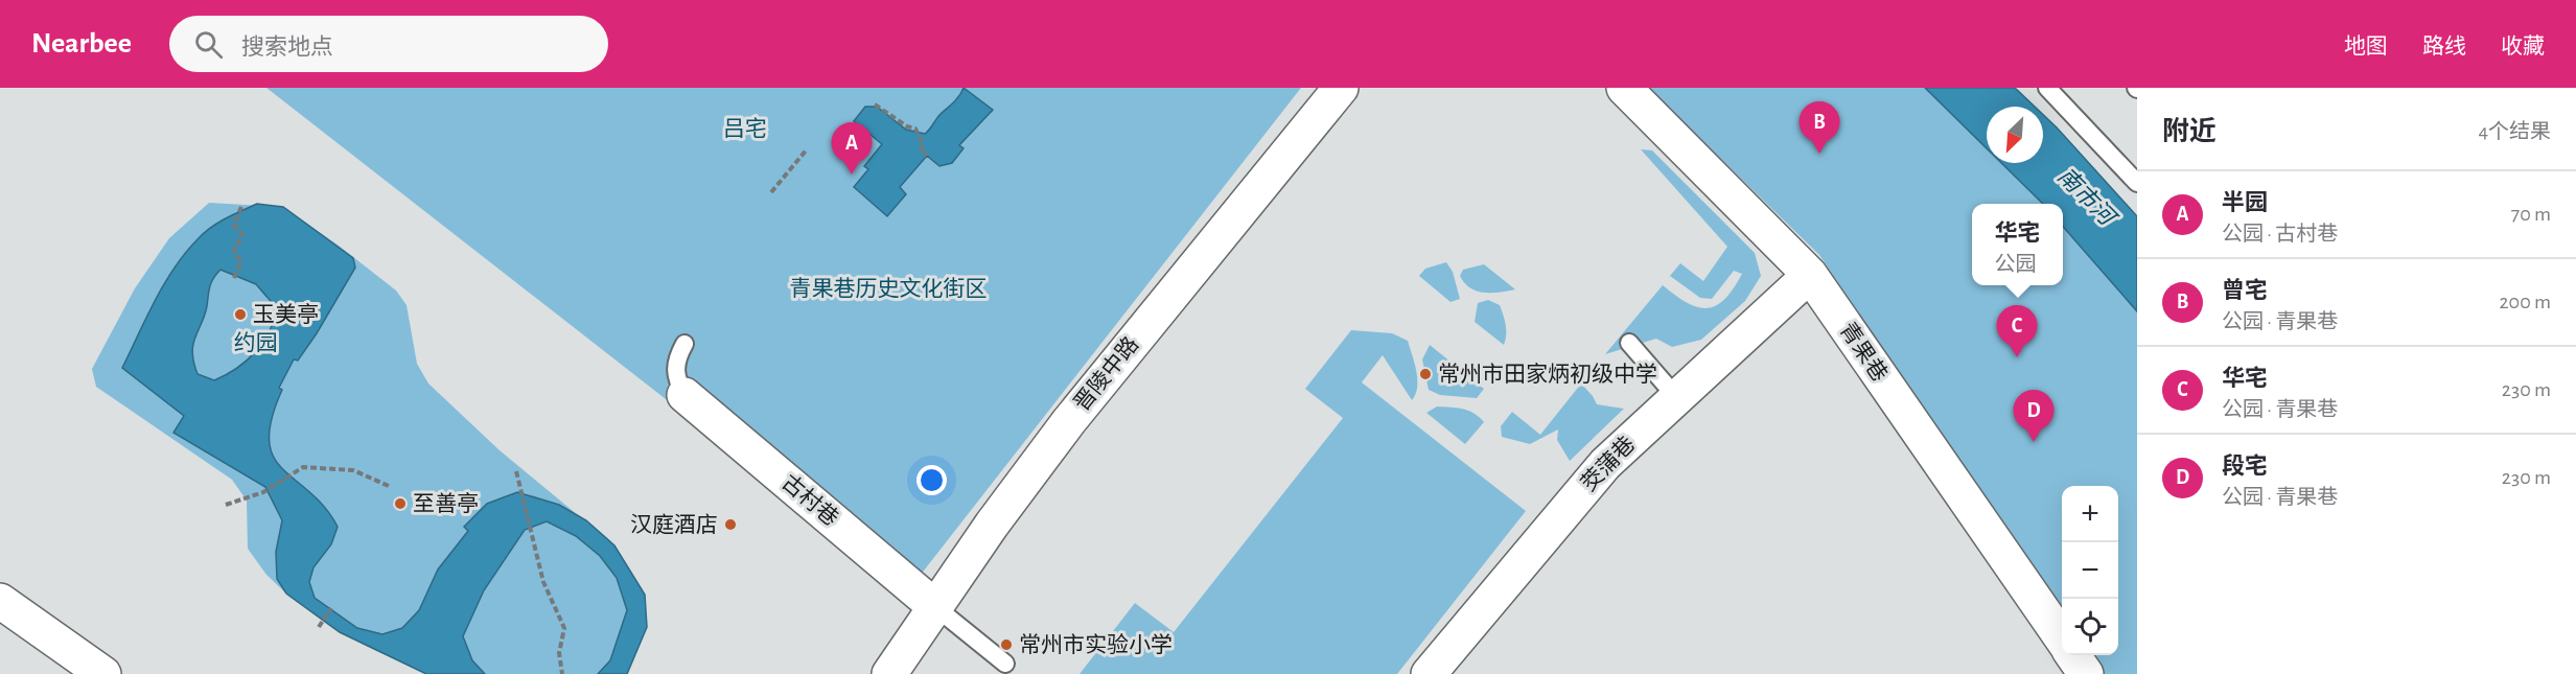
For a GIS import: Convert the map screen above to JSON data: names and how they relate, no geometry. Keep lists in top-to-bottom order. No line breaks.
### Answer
{"streets":{"street":["青果巷","晋陵中路","茭蒲巷","古村巷"]},"crossings":[["青果巷","茭蒲巷"],["晋陵中路","古村巷"]],"water":["南市河"],"parks":["吕宅","青果巷历史文化街区","约园"],"places":["玉美亭","常州市田家炳初级中学","至善亭","汉庭酒店","常州市实验小学"],"north":"bottom left","page":{"header":"Nearbee","search":"搜索地点","nav":["地图","路线","收藏"],"heading":["附近","4个结果"],"pins":["B","A","C","D"],"list":[{"mark":"A","name":"半园","note":"公园 · 古村巷","value":"70 m"},{"mark":"B","name":"曾宅","note":"公园 · 青果巷","value":"200 m"},{"mark":"C","name":"华宅","note":"公园 · 青果巷","value":"230 m"},{"mark":"D","name":"段宅","note":"公园 · 青果巷","value":"230 m"}],"popup":["华宅","公园"],"map_buttons":["+","−"]}}
